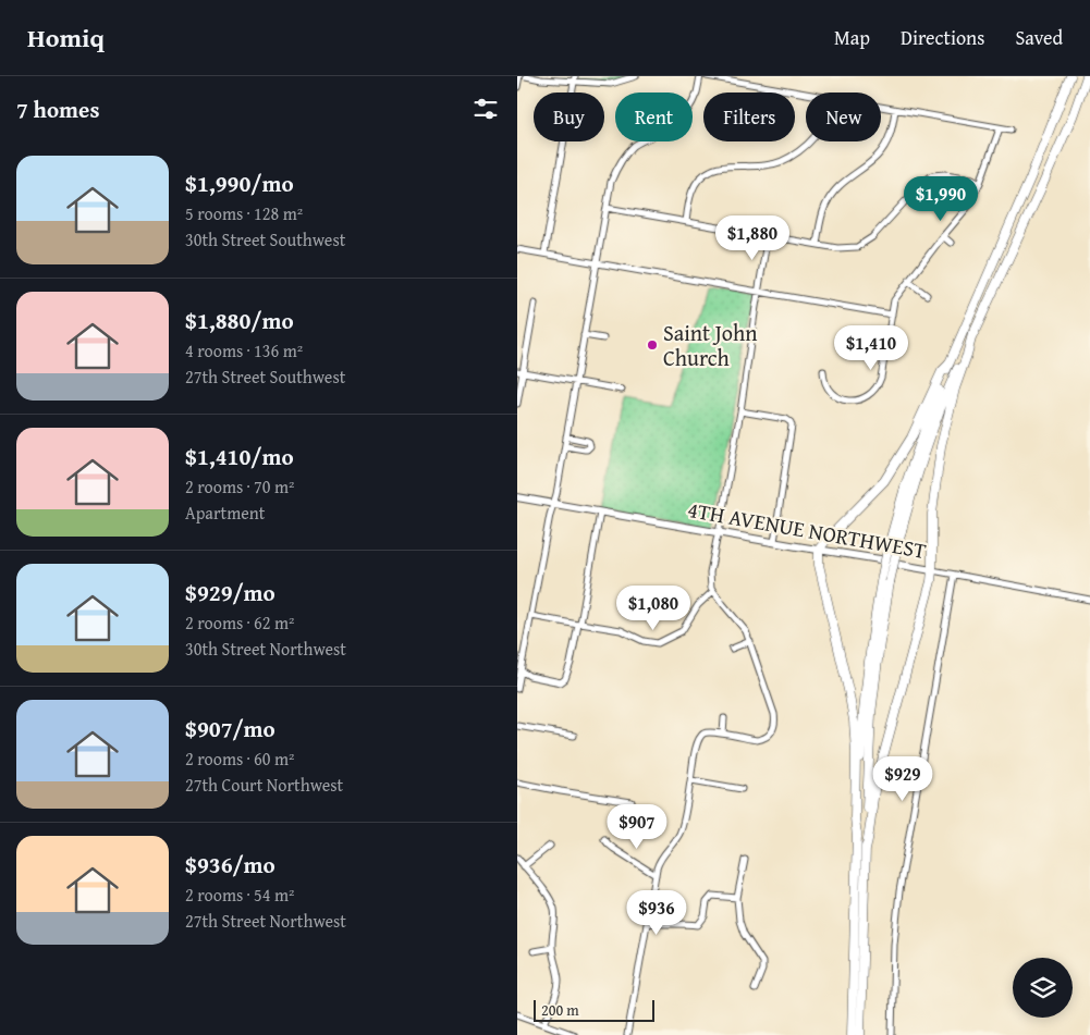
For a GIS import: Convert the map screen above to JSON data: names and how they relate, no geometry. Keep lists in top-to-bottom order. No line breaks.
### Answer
{"streets":{"main road":["4TH AVENUE NORTHWEST"]},"places":["Saint John Church"],"scale_bar":"200 m","page":{"header":"Homiq","nav":["Map","Directions","Saved"],"heading":"7 homes","chip":["Buy","Rent","Filters","New"],"list":[{"name":"$1,990/mo","note":"5 rooms · 128 m² · 30th Street Southwest"},{"name":"$1,880/mo","note":"4 rooms · 136 m² · 27th Street Southwest"},{"name":"$1,410/mo","note":"2 rooms · 70 m² · Apartment"},{"name":"$929/mo","note":"2 rooms · 62 m² · 30th Street Northwest"},{"name":"$907/mo","note":"2 rooms · 60 m² · 27th Court Northwest"},{"name":"$936/mo","note":"2 rooms · 54 m² · 27th Street Northwest"}],"price":["$1,990","$1,880","$1,410","$1,080","$929","$907","$936"],"scale":"200 m"}}
